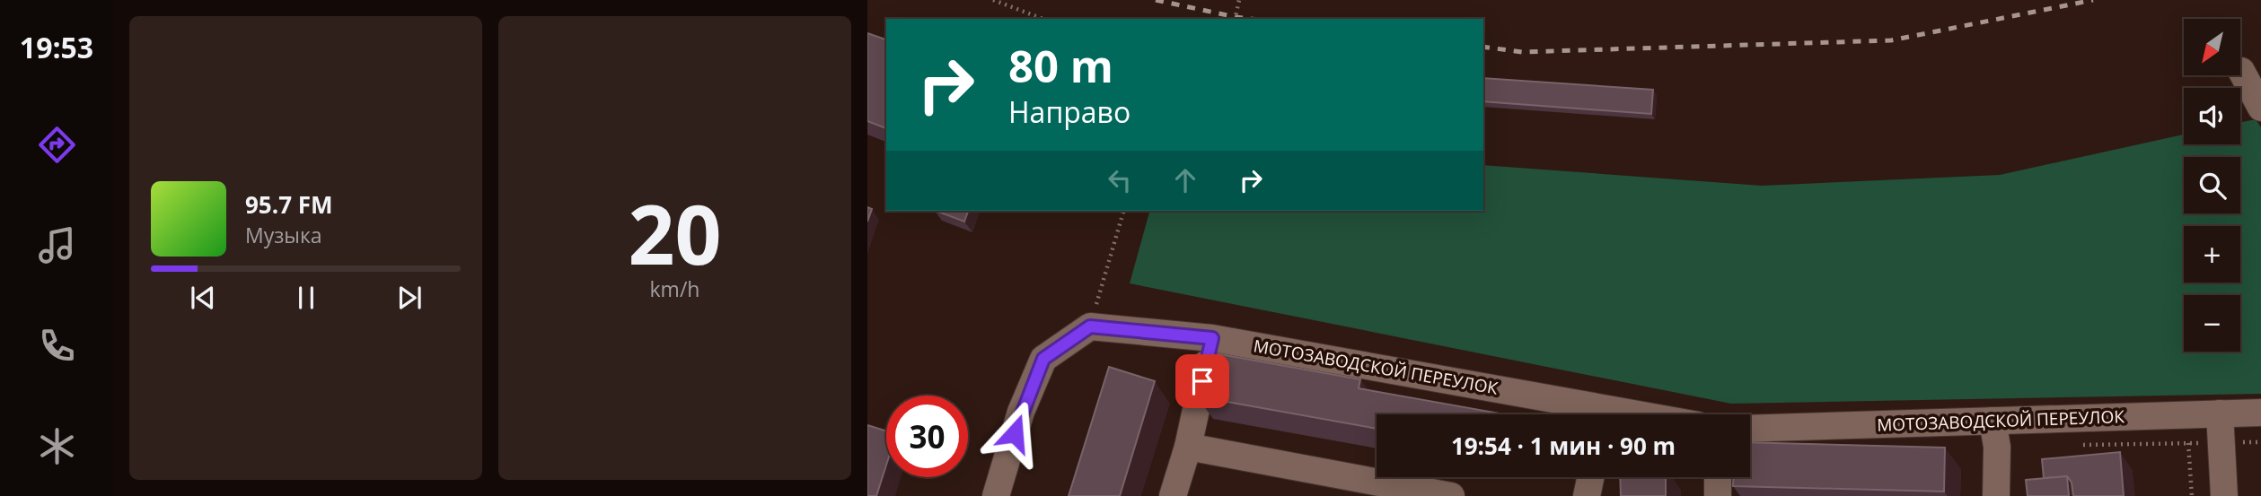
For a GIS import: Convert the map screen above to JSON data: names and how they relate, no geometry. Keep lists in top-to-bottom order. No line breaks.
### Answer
{"streets":{"street":["МОТОЗАВОДСКОЙ ПЕРЕУЛОК"]},"north":"bottom left","page":{"tabs":"19:53","tile":["20","km/h"],"map_buttons":["+","−"],"turn":["80 m","Направо"],"song":["95.7 FM","Музыка"],"limit":"30","trip":"19:54 · 1 мин · 90 m"}}
